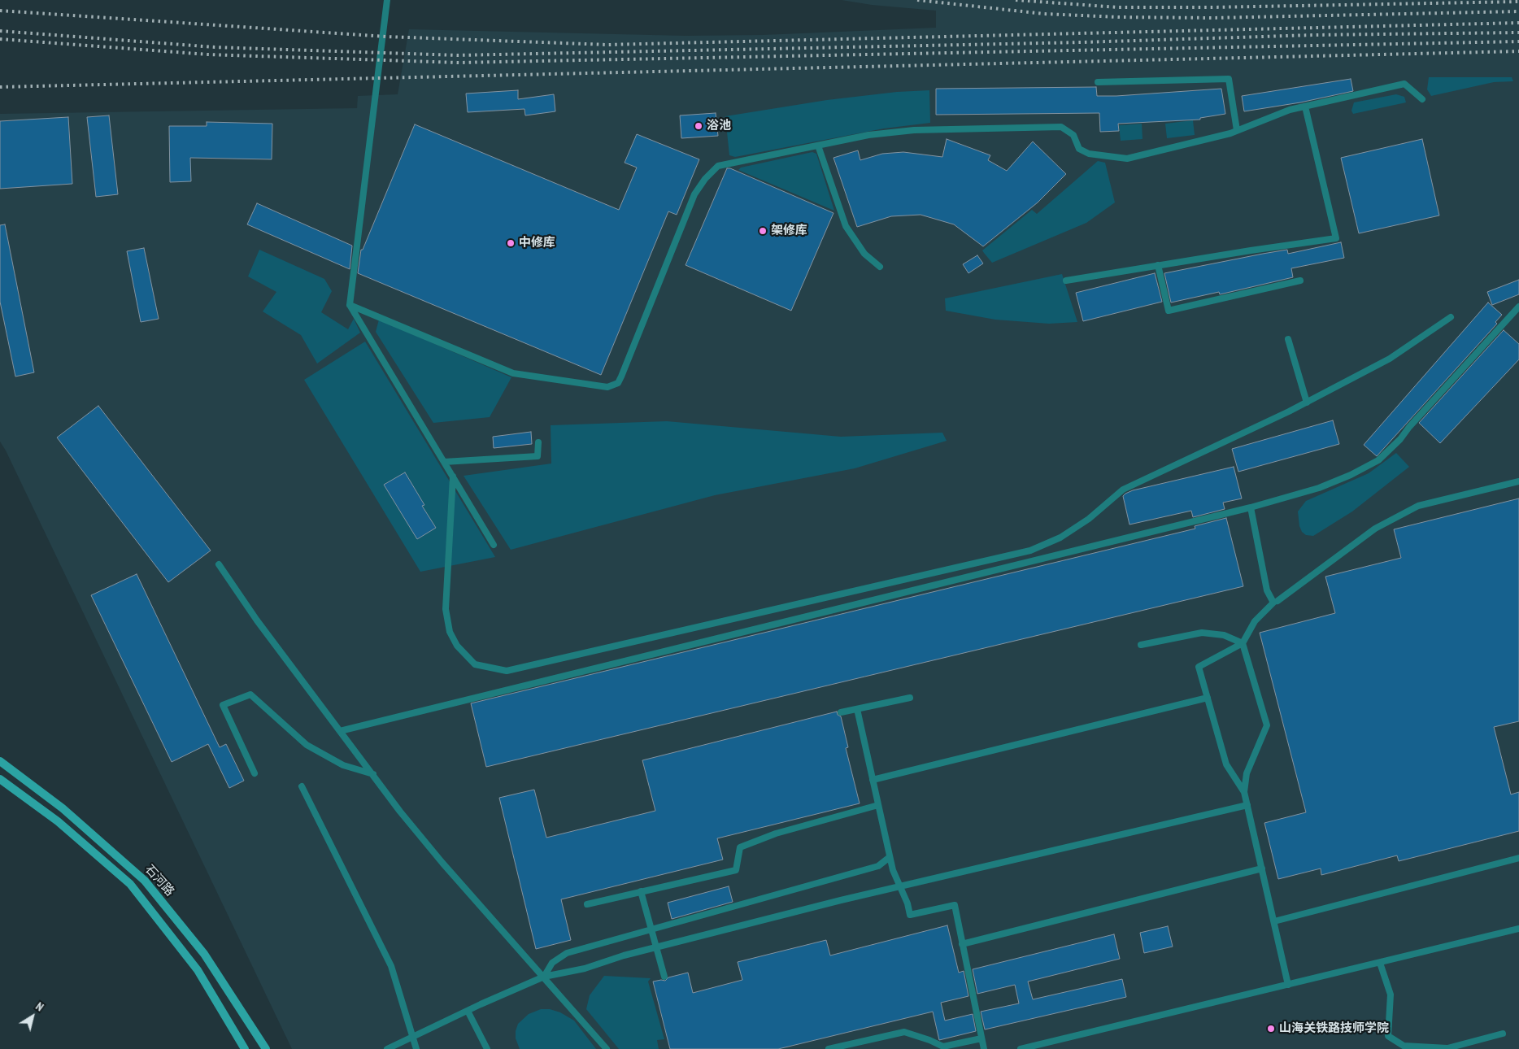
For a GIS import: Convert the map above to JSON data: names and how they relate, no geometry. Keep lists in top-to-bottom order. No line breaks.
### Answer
{"streets":{"main road":["石河路"]},"places":["浴池","架修库","中修库","山海关铁路技师学院"],"north":"top right"}
